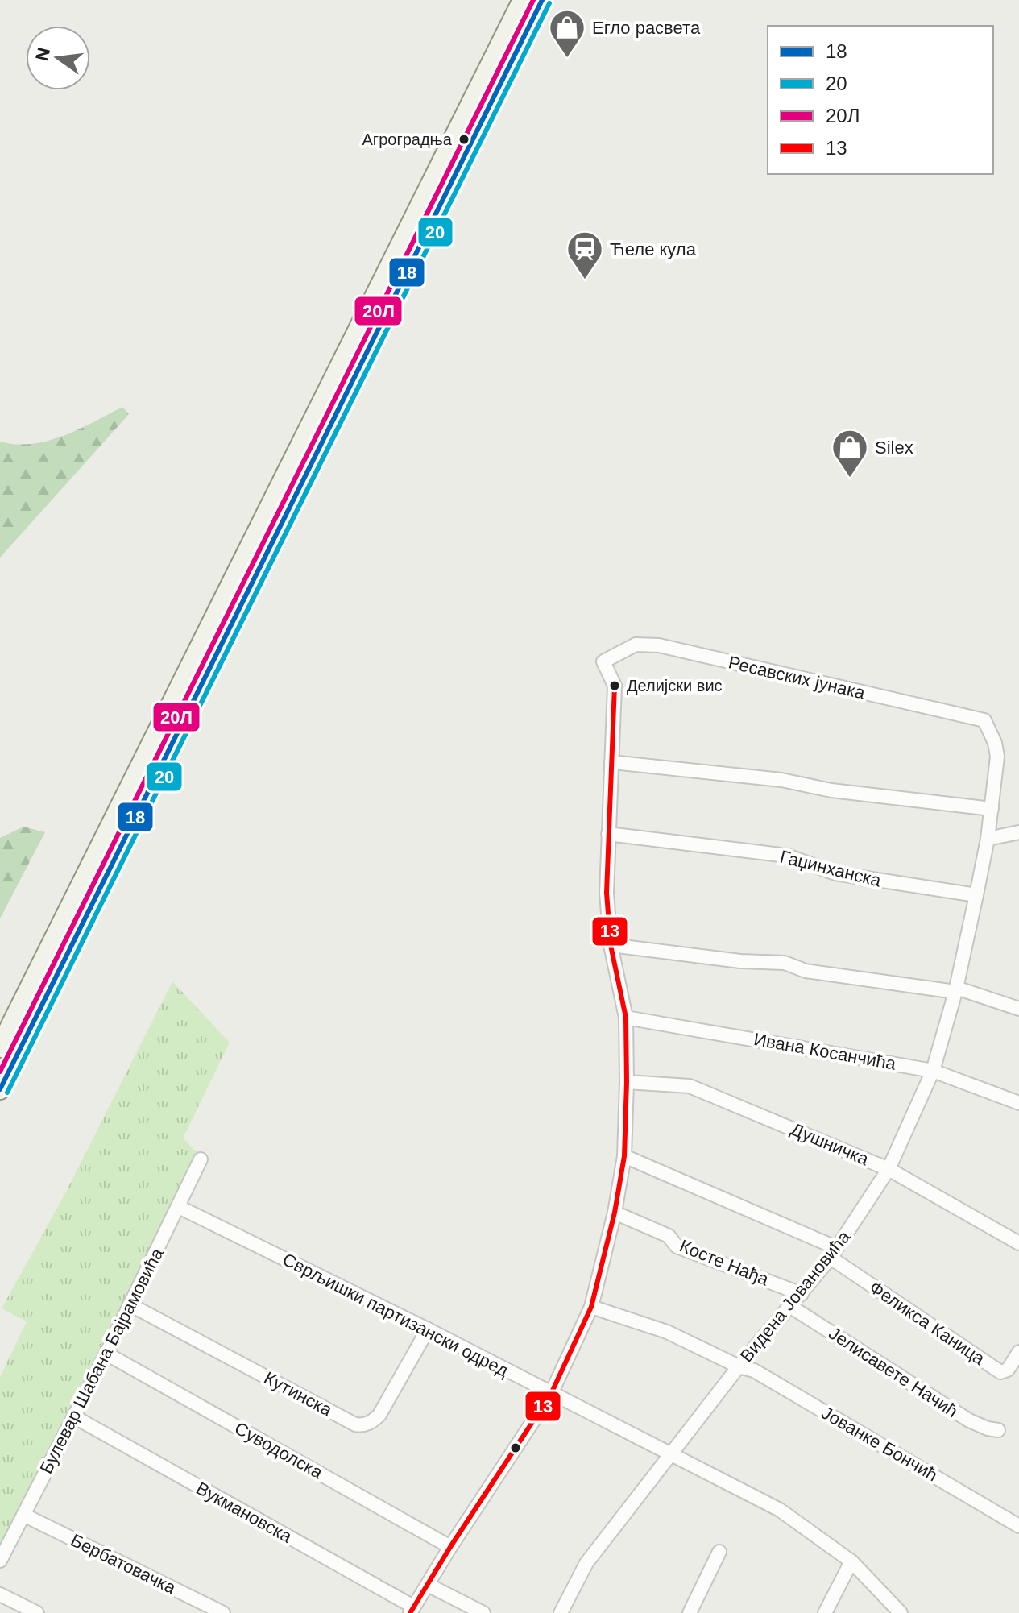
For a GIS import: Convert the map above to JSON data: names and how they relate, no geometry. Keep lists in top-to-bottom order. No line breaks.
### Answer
{"streets":{"street":["Ресавских јунака","Гаџинханска","Ивана Косанчића","Душничка","Косте Нађа","Видена Јовановића","Сврљишки партизански одред","Феликса Каница","Булевар Шабана Бајрамовића","Јелисавете Начић","Кутинска","Јованке Бончић","Суводолска","Вукмановска","Бербатовачка"]},"crossings":[["Ресавских јунака","Видена Јовановића"],["Гаџинханска","Видена Јовановића"],["Ивана Косанчића","Видена Јовановића"],["Душничка","Видена Јовановића"],["Косте Нађа","Видена Јовановића"],["Видена Јовановића","Сврљишки партизански одред"],["Видена Јовановића","Феликса Каница"],["Видена Јовановића","Јелисавете Начић"],["Видена Јовановића","Јованке Бончић"],["Сврљишки партизански одред","Булевар Шабана Бајрамовића"],["Сврљишки партизански одред","Кутинска"],["Булевар Шабана Бајрамовића","Кутинска"],["Булевар Шабана Бајрамовића","Суводолска"],["Булевар Шабана Бајрамовића","Вукмановска"],["Булевар Шабана Бајрамовића","Бербатовачка"]],"places":{"shop":["Егло расвета","Silex"],"other":["Агроградња","Делијски вис"],"station":["Ћеле кула"]},"lines":["transit line 18","transit line 20Л","transit line 20","transit line 13"],"legend":["18","20","20Л","13"],"north":"left"}
